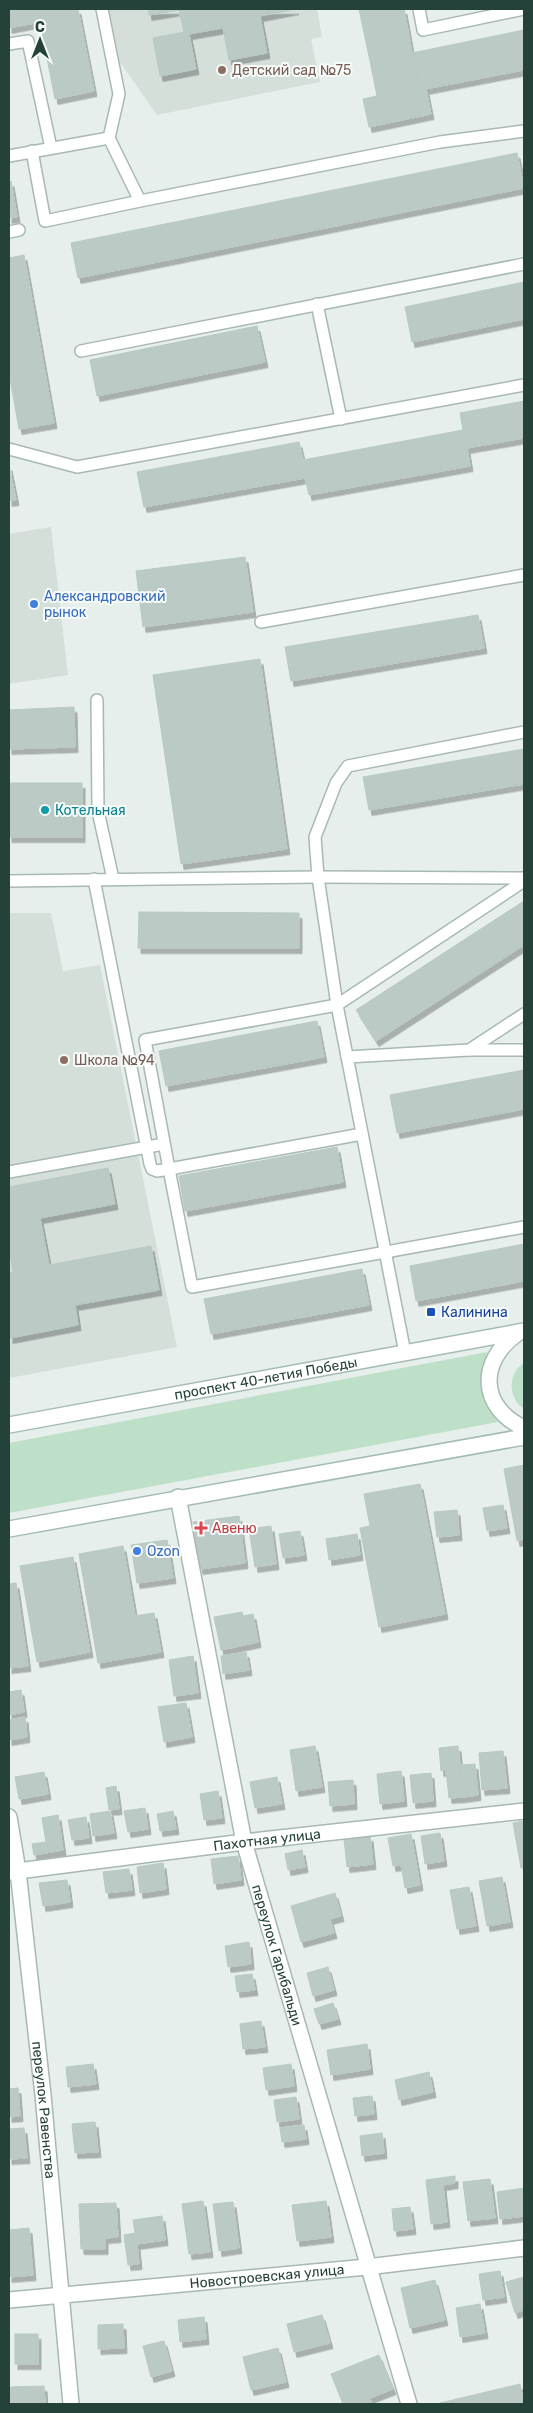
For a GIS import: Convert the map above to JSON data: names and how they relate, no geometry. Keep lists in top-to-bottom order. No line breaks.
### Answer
{"streets":{"street":["проспект 40-летия Победы","Пахотная улица","переулок Гарибальди","переулок Равенства","Новостроевская улица"]},"crossings":[["Пахотная улица","переулок Гарибальди"],["Пахотная улица","переулок Равенства"],["переулок Гарибальди","Новостроевская улица"],["переулок Равенства","Новостроевская улица"]],"places":{"other":["Детский сад №75","Александровский рынок","Котельная","Школа №94","Ozon"],"transit":["Калинина"],"health":["Авеню"]},"north":"top"}
